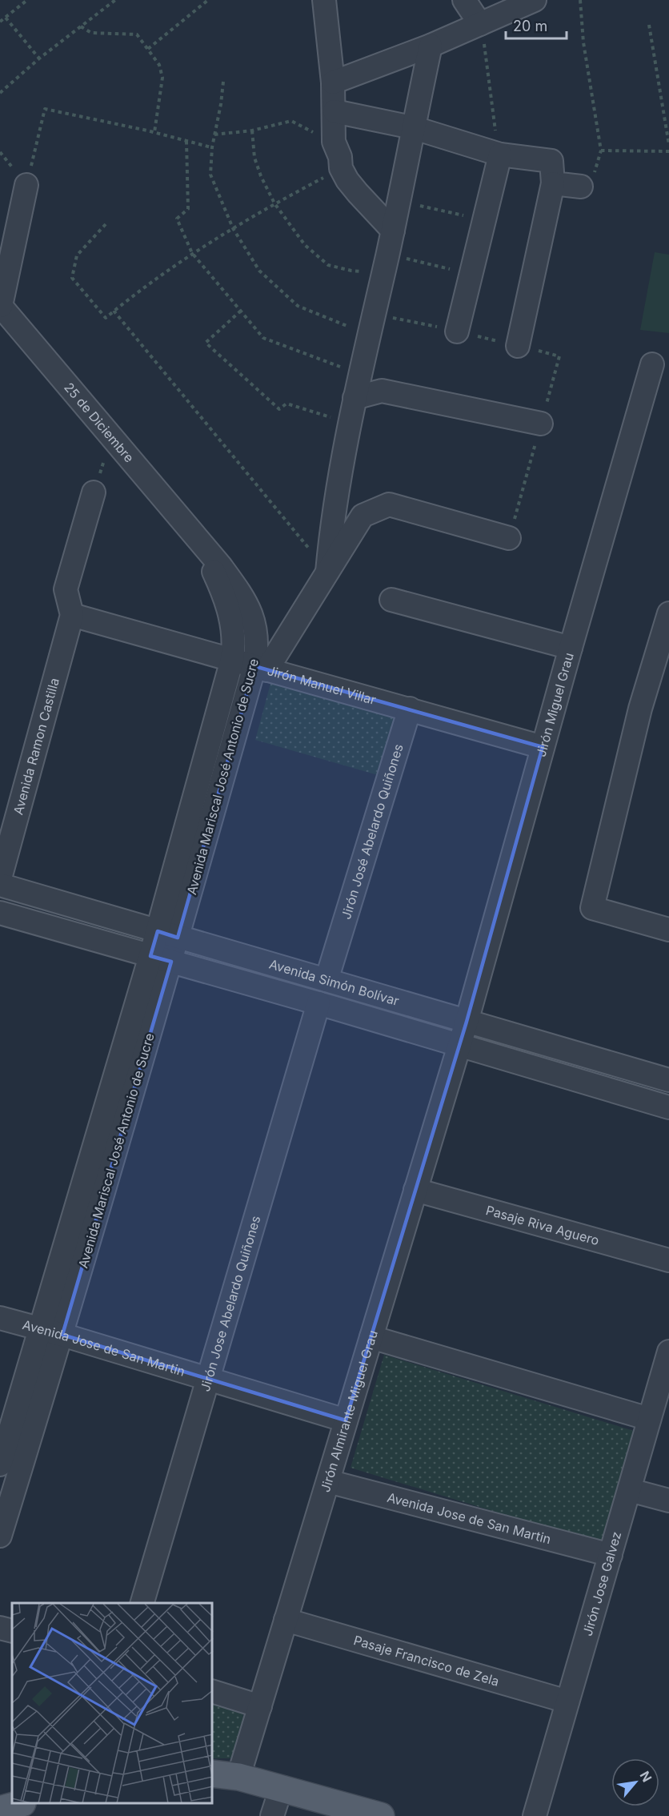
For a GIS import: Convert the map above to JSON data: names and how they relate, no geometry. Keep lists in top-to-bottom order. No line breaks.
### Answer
{"streets":{"street":["25 de Diciembre","Jirón Manuel Villar","Jirón Miguel Grau","Avenida Ramon Castilla","Avenida Mariscal José Antonio de Sucre","Jirón José Abelardo Quiñones","Avenida Simón Bolívar","Pasaje Riva Aguero","Jirón Jose Abelardo Quiñones","Avenida Jose de San Martin","Jirón Almirante Miguel Grau","Jirón Jose Galvez","Pasaje Francisco de Zela"]},"crossings":[["25 de Diciembre","Avenida Mariscal José Antonio de Sucre"],["Jirón Manuel Villar","Jirón Miguel Grau"],["Jirón Manuel Villar","Avenida Ramon Castilla"],["Jirón Manuel Villar","Avenida Mariscal José Antonio de Sucre"],["Jirón Manuel Villar","Jirón José Abelardo Quiñones"],["Jirón Miguel Grau","Avenida Simón Bolívar"],["Jirón Miguel Grau","Jirón Almirante Miguel Grau"],["Avenida Mariscal José Antonio de Sucre","Avenida Simón Bolívar"],["Avenida Mariscal José Antonio de Sucre","Avenida Jose de San Martin"],["Jirón José Abelardo Quiñones","Avenida Simón Bolívar"],["Avenida Simón Bolívar","Jirón Jose Abelardo Quiñones"],["Avenida Simón Bolívar","Jirón Almirante Miguel Grau"],["Pasaje Riva Aguero","Jirón Almirante Miguel Grau"],["Jirón Jose Abelardo Quiñones","Avenida Jose de San Martin"],["Avenida Jose de San Martin","Jirón Almirante Miguel Grau"],["Avenida Jose de San Martin","Jirón Jose Galvez"],["Jirón Almirante Miguel Grau","Pasaje Francisco de Zela"],["Jirón Jose Galvez","Pasaje Francisco de Zela"]],"scale_bar":"20 m","north":"top right"}
